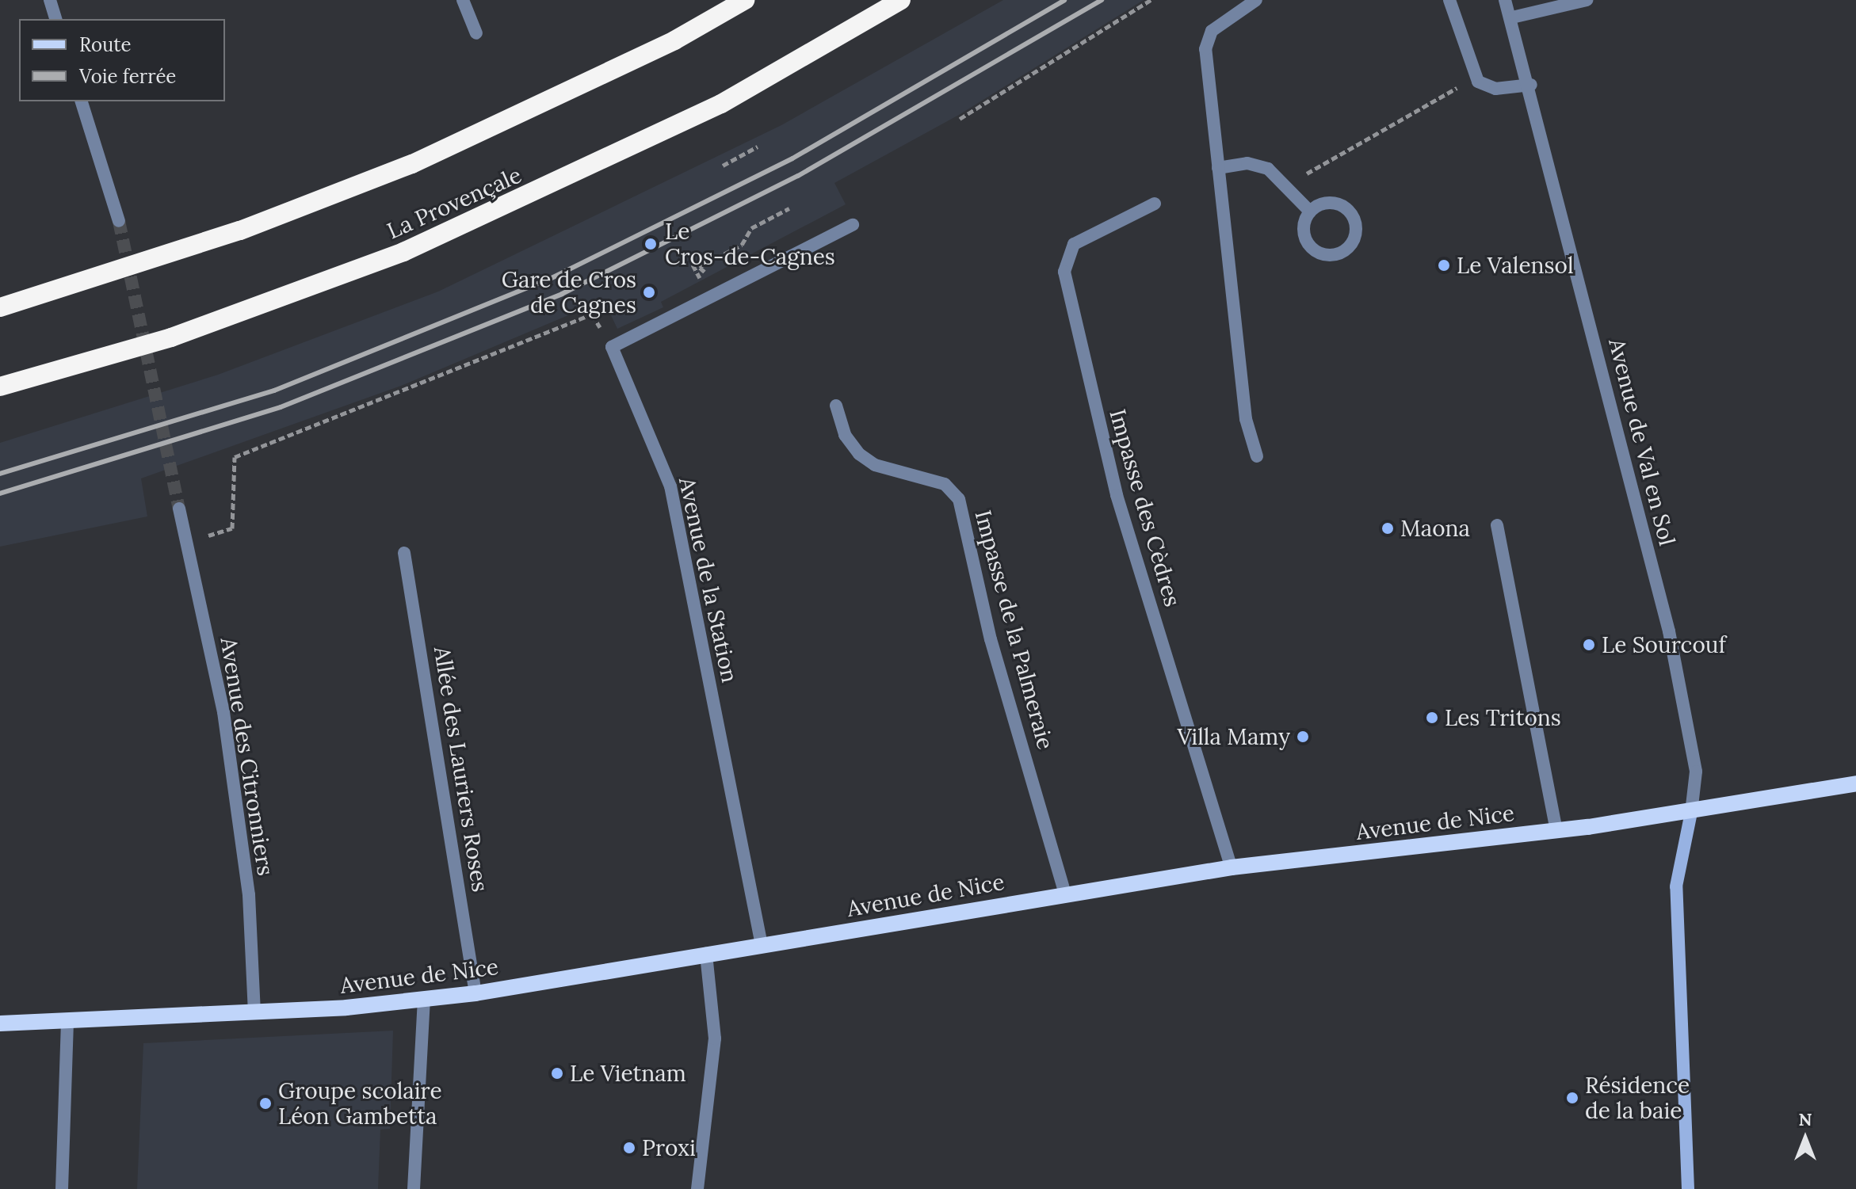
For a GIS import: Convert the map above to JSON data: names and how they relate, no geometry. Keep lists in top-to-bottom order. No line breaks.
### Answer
{"streets":{"highway":["La Provençale"],"main road":["Avenue de Nice"],"street":["Avenue de Val en Sol","Impasse des Cèdres","Avenue de la Station","Impasse de la Palmeraie","Avenue des Citronniers","Allée des Lauriers Roses"]},"crossings":[["Avenue de Val en Sol","Avenue de Nice"],["Impasse des Cèdres","Avenue de Nice"],["Avenue de la Station","Avenue de Nice"],["Impasse de la Palmeraie","Avenue de Nice"],["Avenue des Citronniers","Avenue de Nice"],["Allée des Lauriers Roses","Avenue de Nice"]],"places":["Le Cros-de-Cagnes","Le Valensol","Gare de Cros de Cagnes","Maona","Le Sourcouf","Les Tritons","Villa Mamy","Le Vietnam","Résidence de la baie","Groupe scolaire Léon Gambetta","Proxi"],"legend":["Route","Voie ferrée"],"north":"top"}
